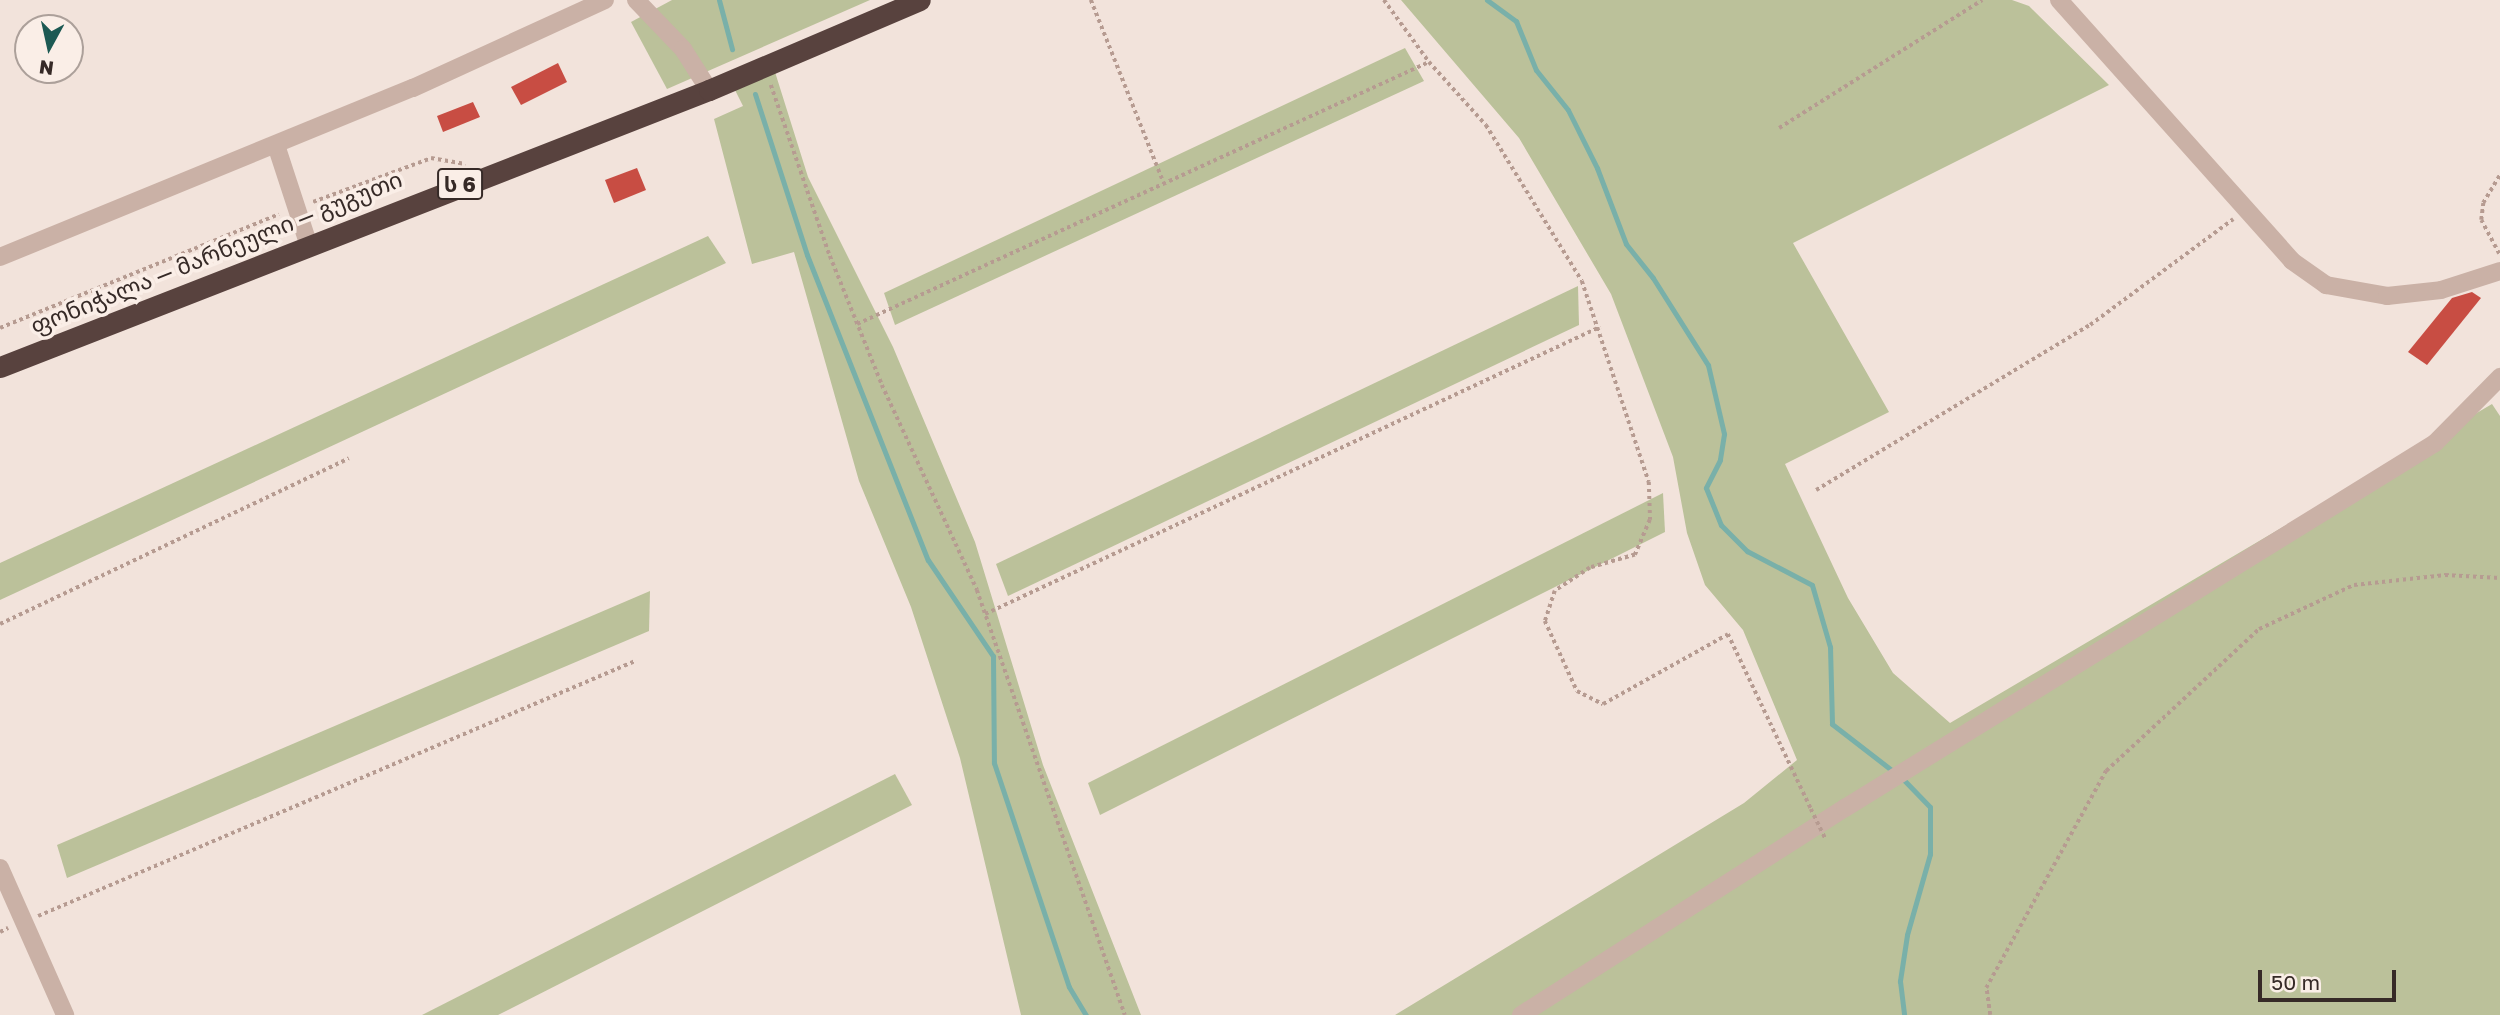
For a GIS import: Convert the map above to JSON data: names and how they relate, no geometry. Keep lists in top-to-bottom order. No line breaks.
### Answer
{"streets":{"highway":["ს 6","ფონიჭალა — მარნეული — გუგუთი"]},"scale_bar":"50 m","north":"bottom"}
